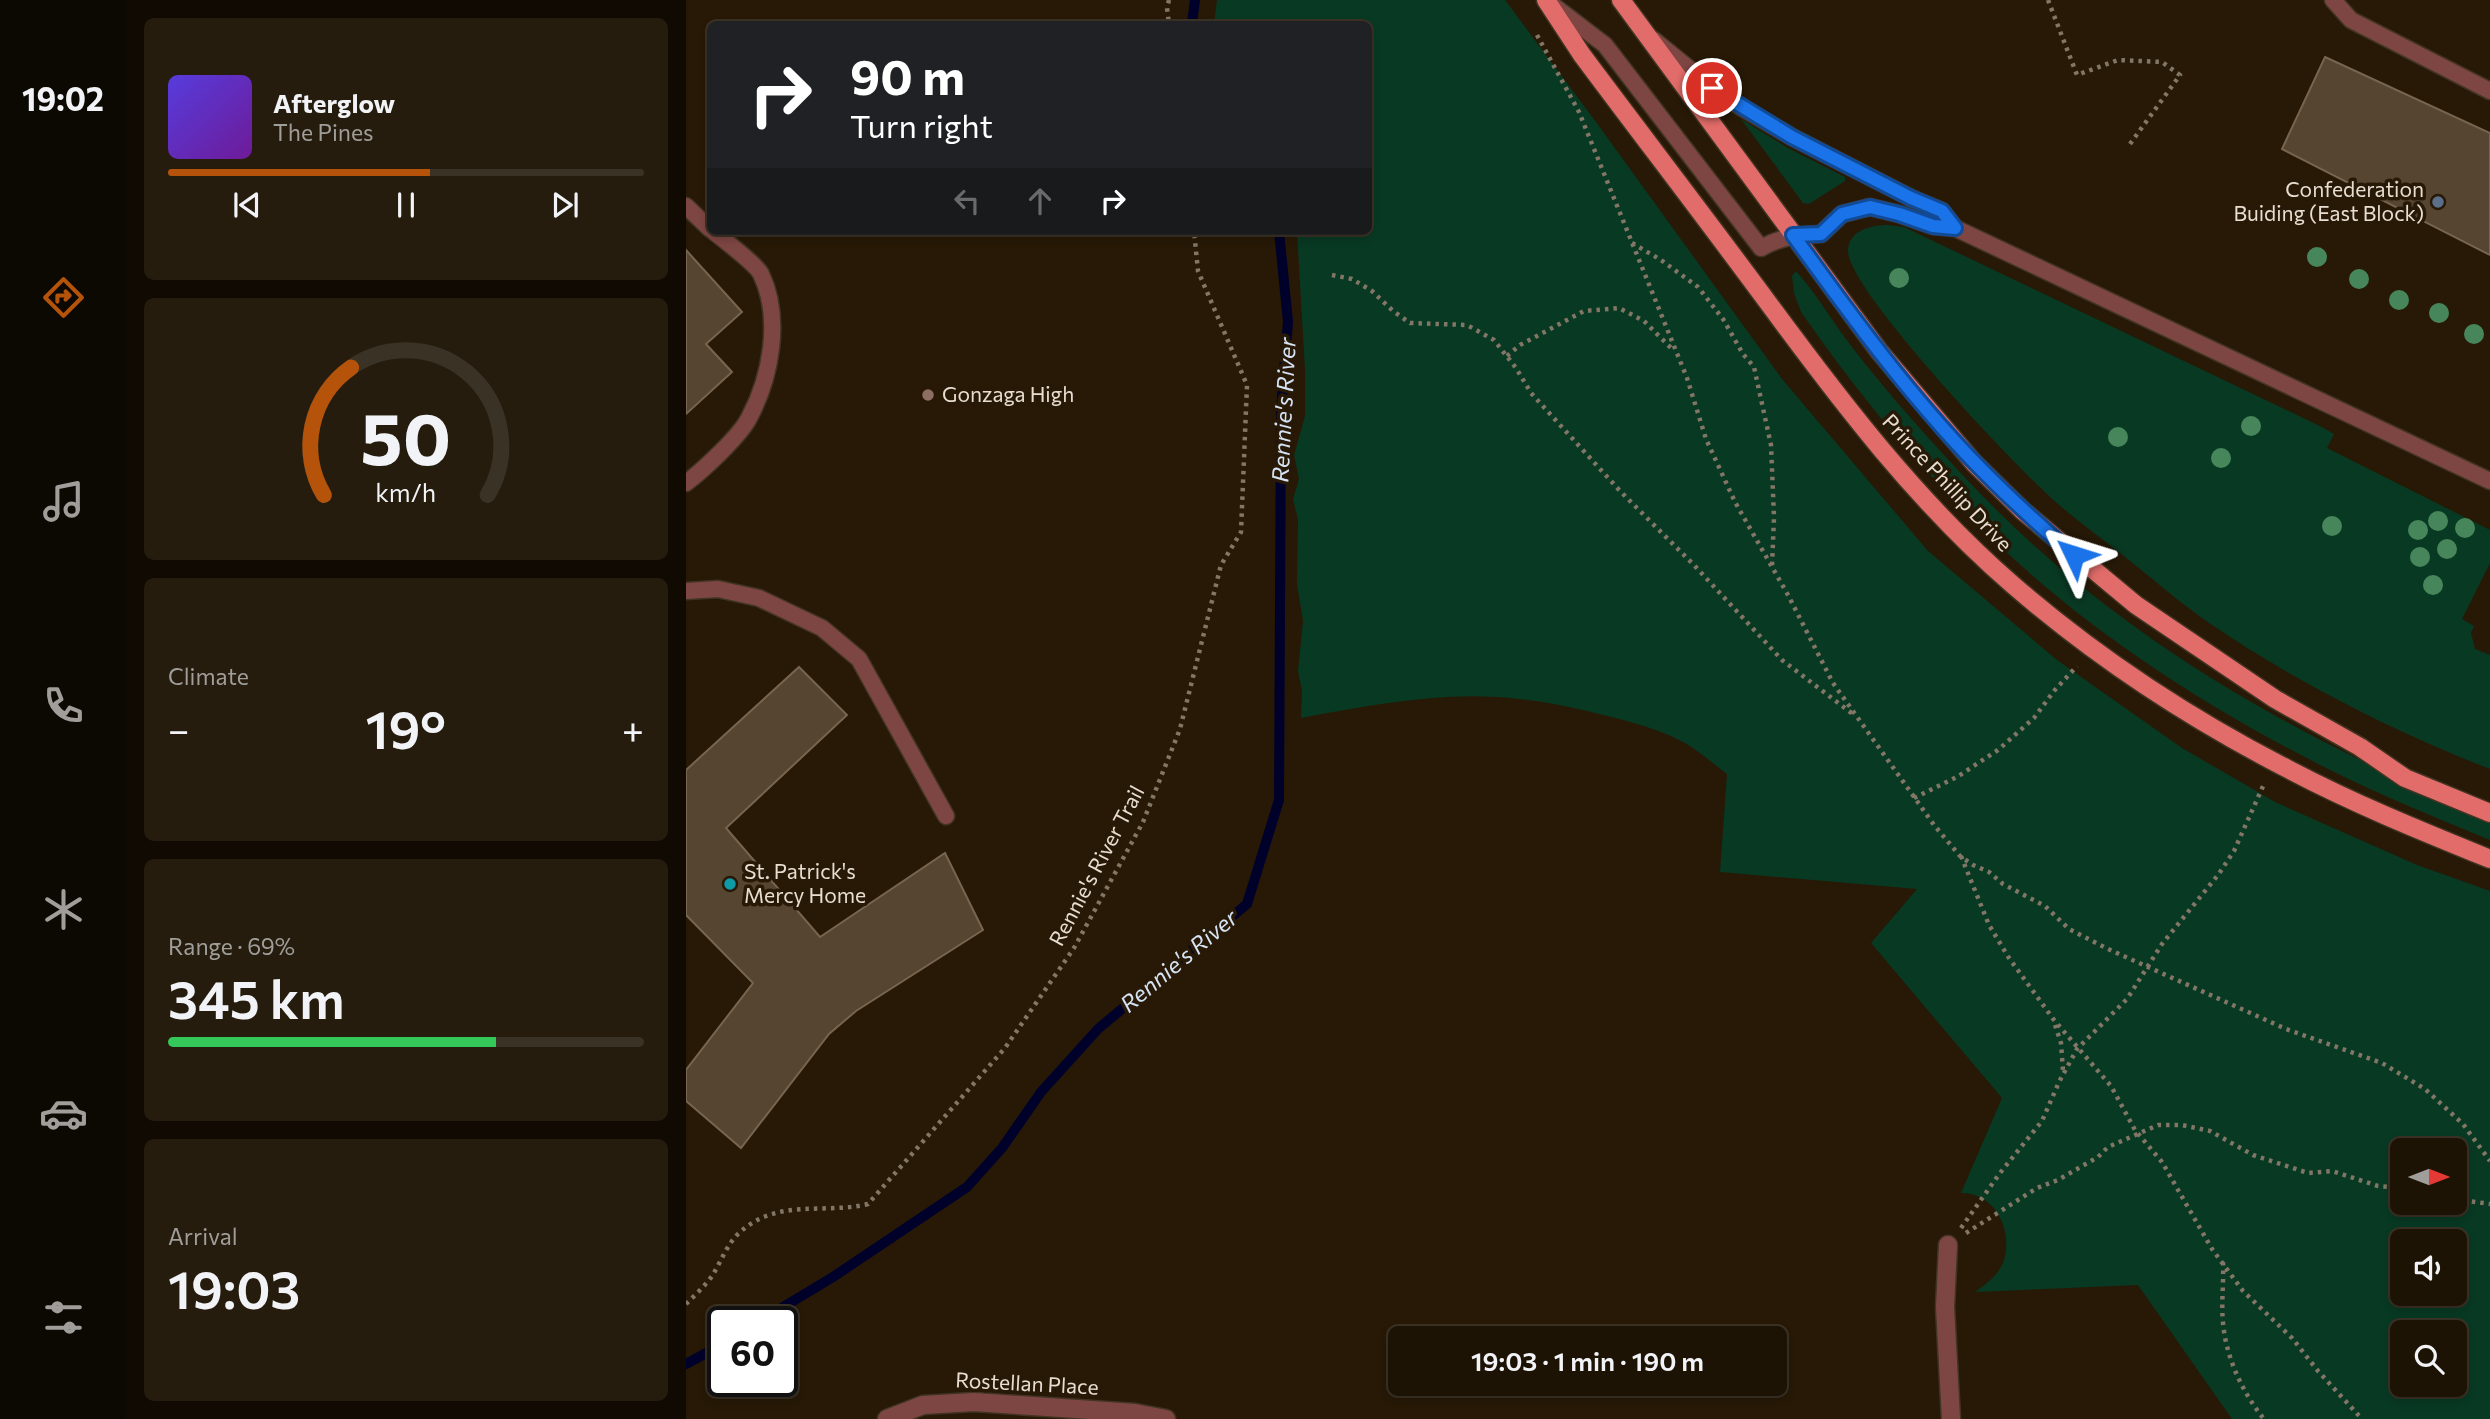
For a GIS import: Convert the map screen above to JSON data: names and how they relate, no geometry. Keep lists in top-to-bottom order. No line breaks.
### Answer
{"streets":{"main road":["Prince Phillip Drive"],"street":["Rostellan Place"],"path":["Rennie's River Trail"]},"water":["Rennie's River"],"places":["Confederation Buiding (East Block)","Gonzaga High","St. Patrick's Mercy Home"],"north":"right","page":{"tabs":"19:02","turn":["90 m","Turn right"],"song":["Afterglow","The Pines"],"tile":["Climate",["Range · 69%","345 km"],["Arrival","19:03"]],"heat":["−","19°","+"],"limit":"60","trip":"19:03 · 1 min · 190 m","gauge":["50","km/h"]}}
